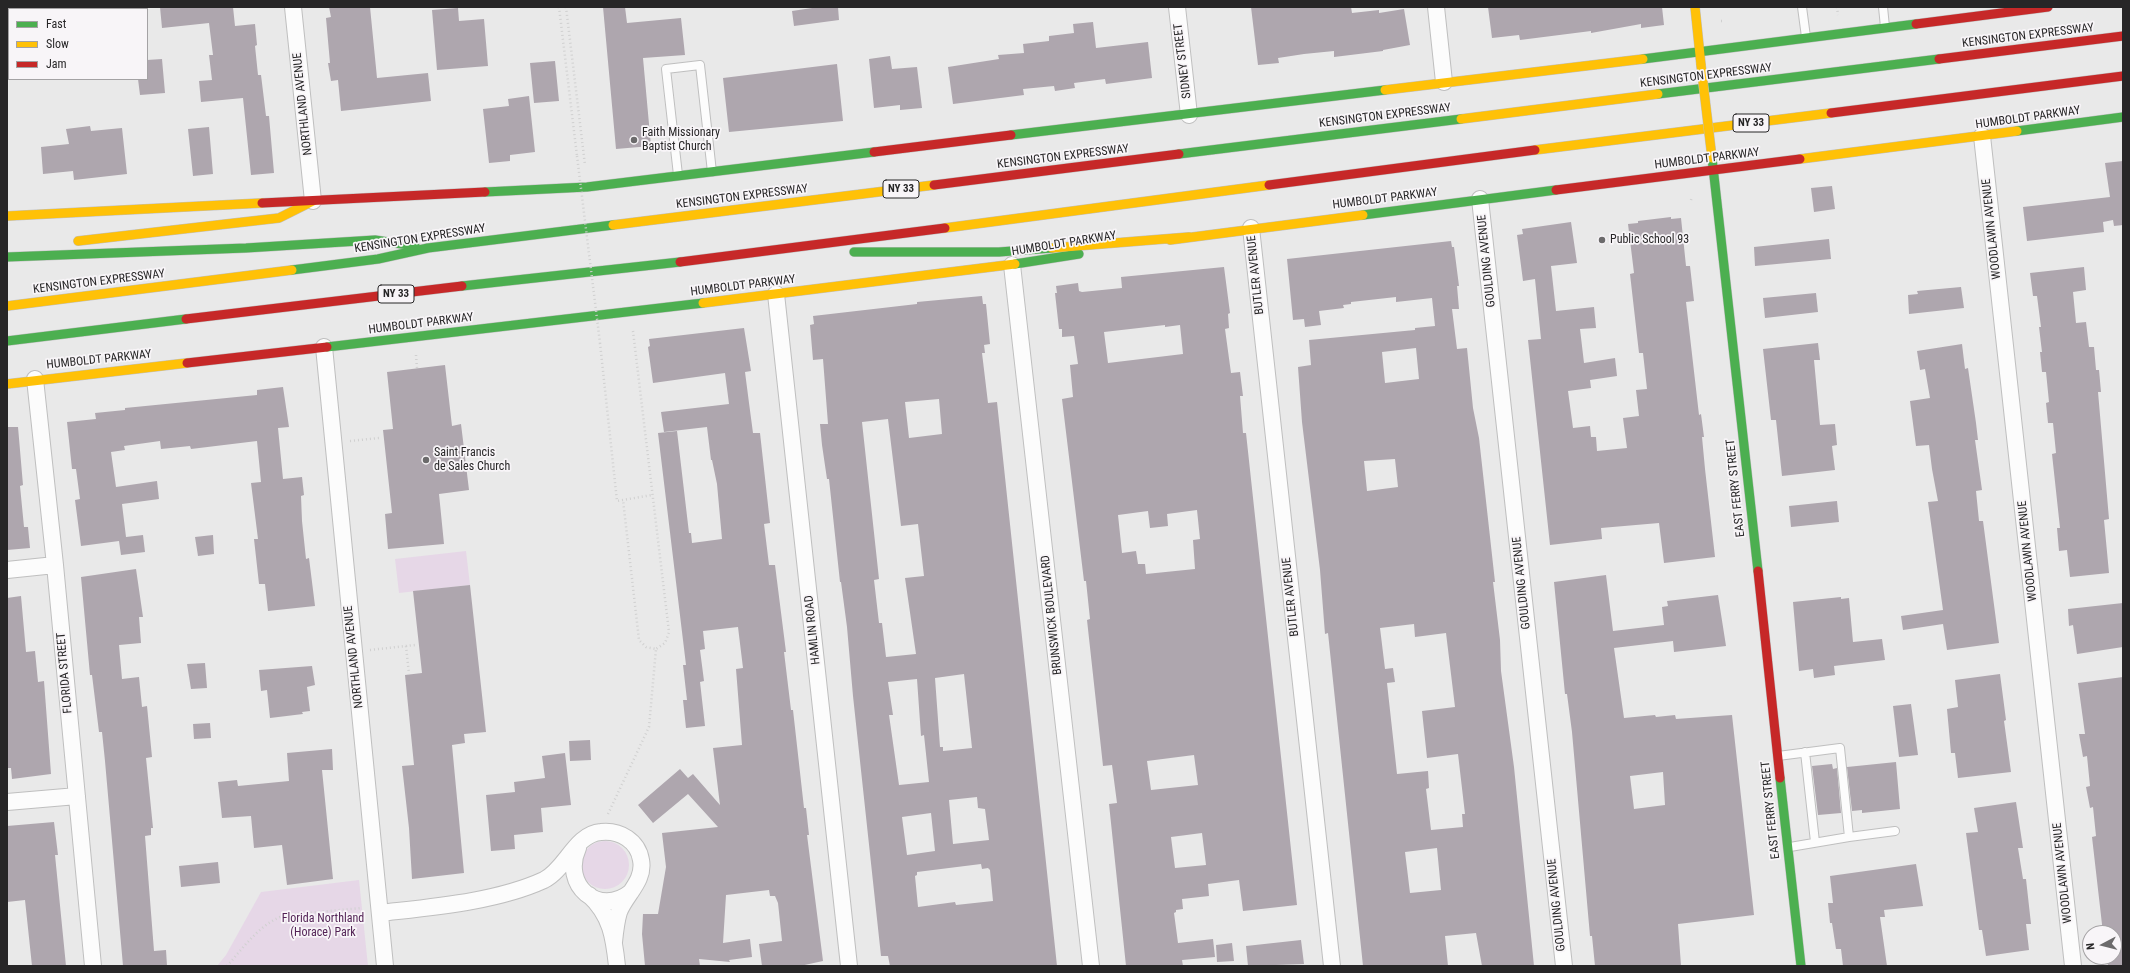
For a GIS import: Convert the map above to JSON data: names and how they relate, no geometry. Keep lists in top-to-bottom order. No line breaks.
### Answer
{"streets":{"main road":["KENSINGTON EXPRESSWAY","HUMBOLDT PARKWAY","NY 33","EAST FERRY STREET"],"street":["SIDNEY STREET","NORTHLAND AVENUE","WOODLAWN AVENUE","GOULDING AVENUE","BUTLER AVENUE","BRUNSWICK BOULEVARD","HAMLIN ROAD","FLORIDA STREET"]},"crossings":[["NORTHLAND AVENUE","HUMBOLDT PARKWAY"],["HUMBOLDT PARKWAY","WOODLAWN AVENUE"],["HUMBOLDT PARKWAY","GOULDING AVENUE"],["HUMBOLDT PARKWAY","BUTLER AVENUE"],["HUMBOLDT PARKWAY","EAST FERRY STREET"],["HUMBOLDT PARKWAY","BRUNSWICK BOULEVARD"],["HUMBOLDT PARKWAY","HAMLIN ROAD"],["HUMBOLDT PARKWAY","FLORIDA STREET"]],"parks":["Florida Northland (Horace) Park"],"places":["Faith Missionary Baptist Church","Public School 93","Saint Francis de Sales Church"],"legend":["Fast","Slow","Jam"],"north":"left"}
